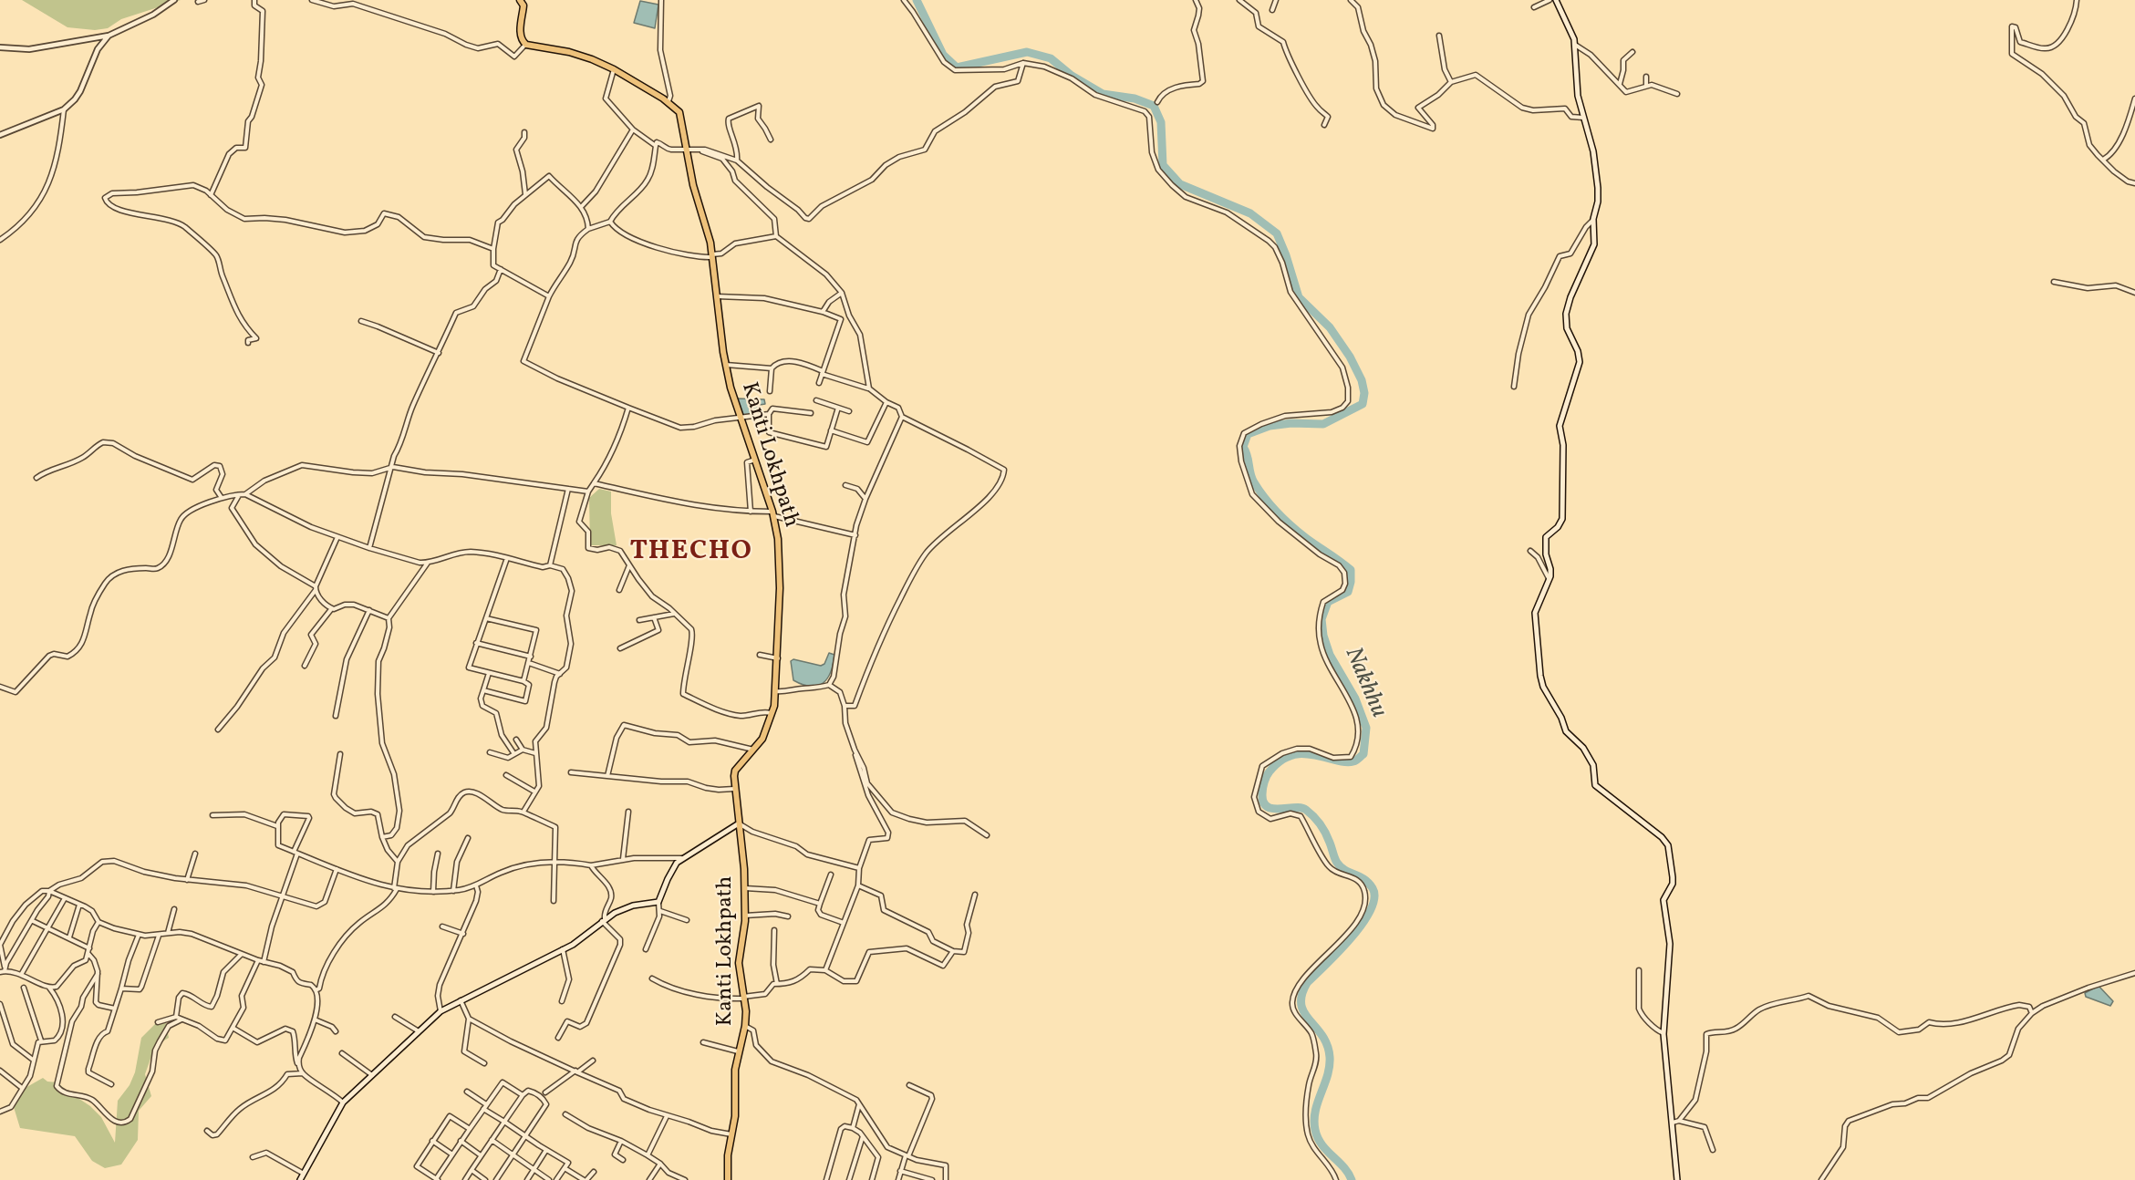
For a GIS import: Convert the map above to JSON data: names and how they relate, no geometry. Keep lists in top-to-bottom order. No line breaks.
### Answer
{"streets":{"main road":["Kanti Lokhpath"]},"districts":["THECHO"],"water":["Nakhhu"]}
